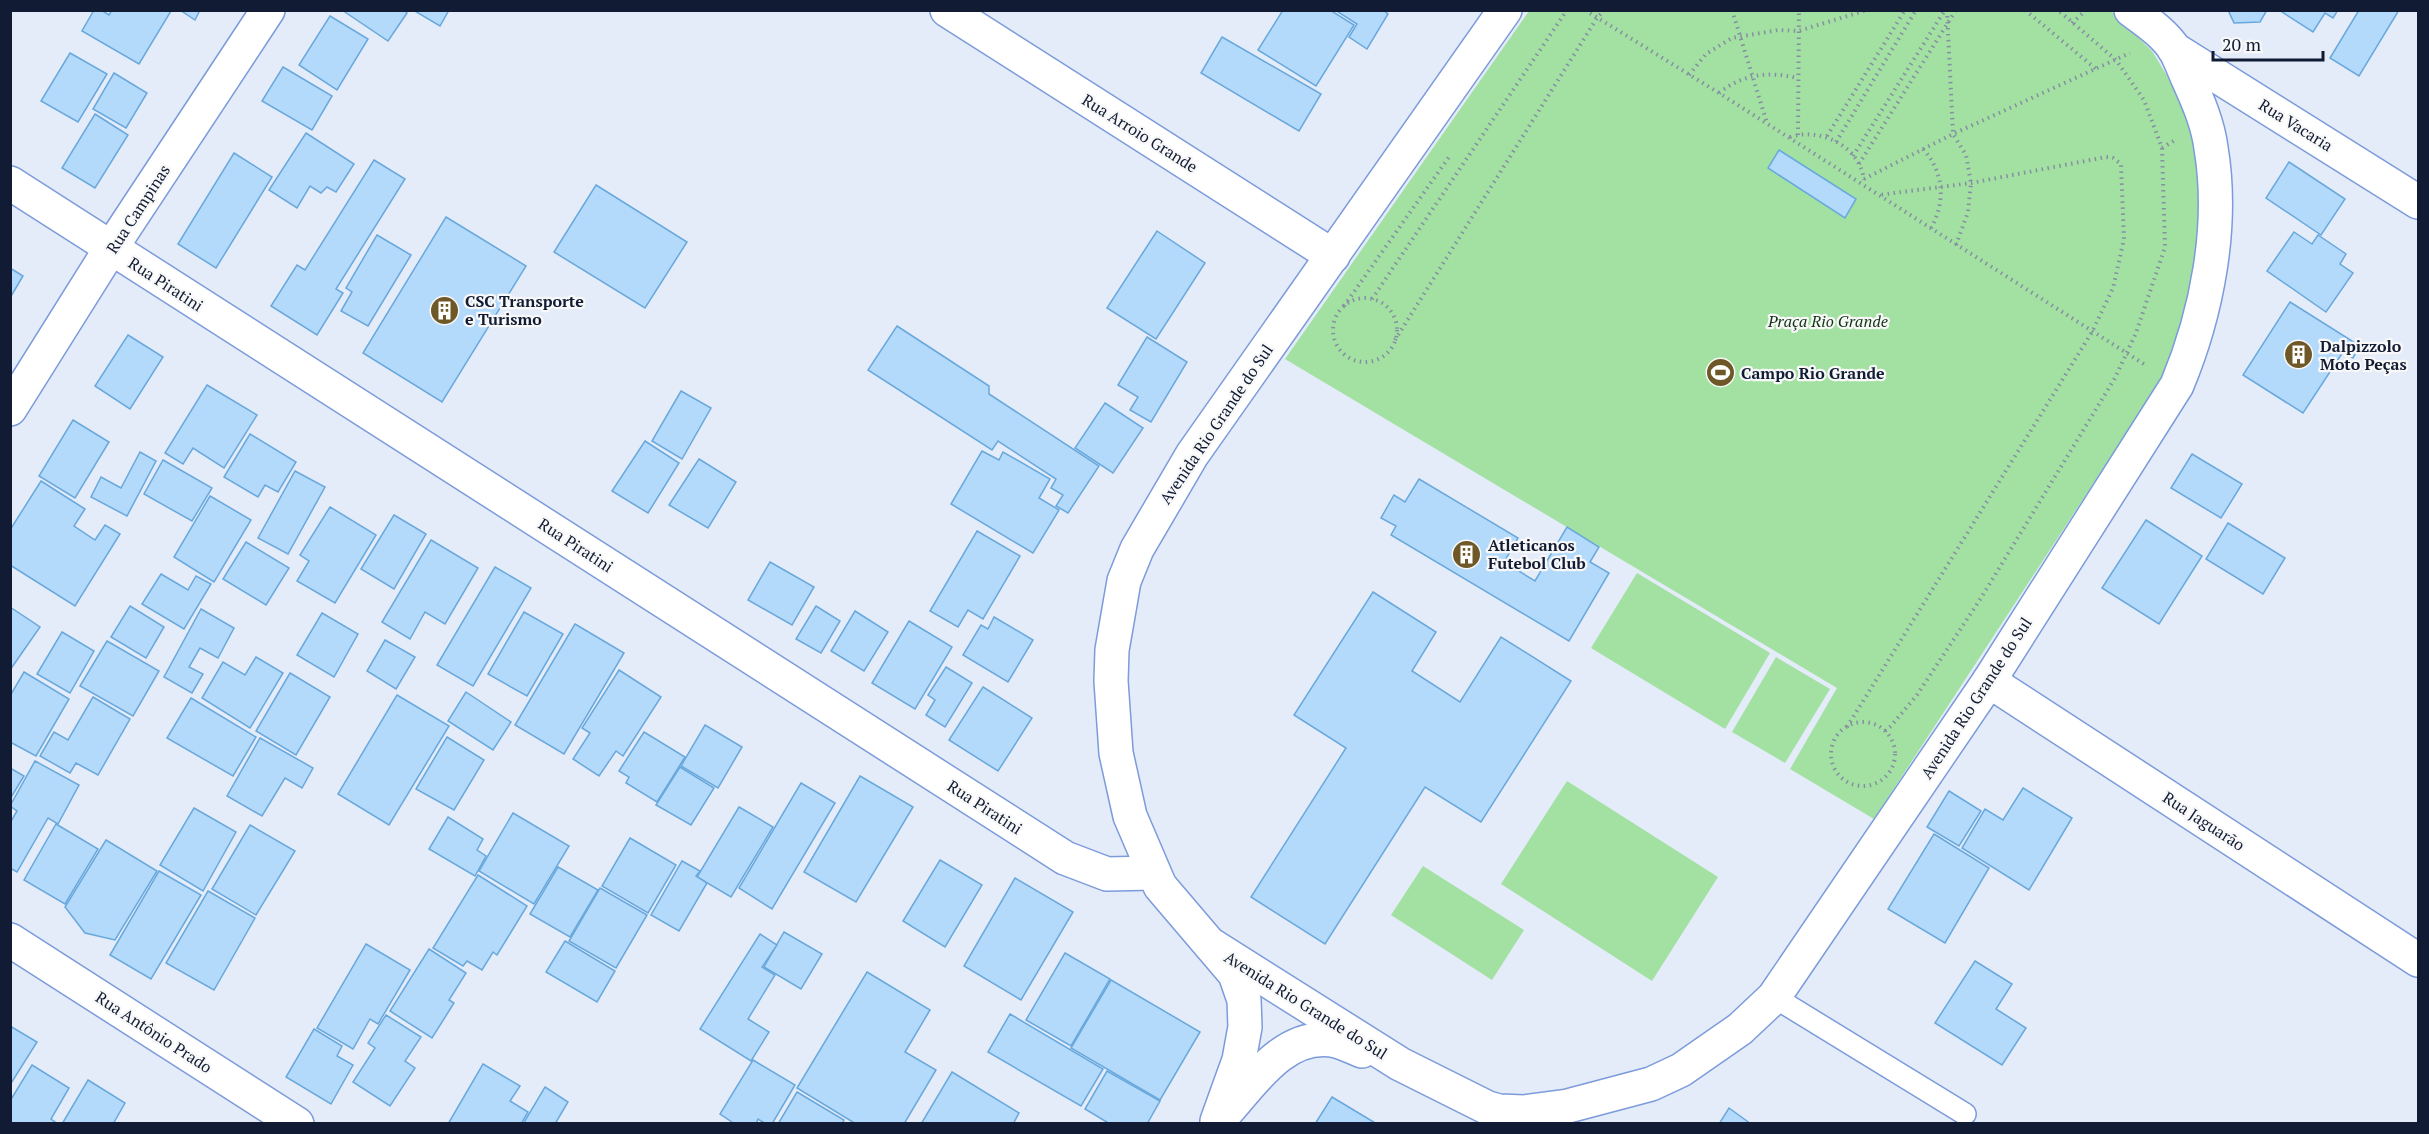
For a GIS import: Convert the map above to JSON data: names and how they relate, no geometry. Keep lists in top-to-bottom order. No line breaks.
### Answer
{"streets":{"street":["Rua Vacaria","Rua Arroio Grande","Rua Campinas","Rua Piratini","Avenida Rio Grande do Sul","Rua Jaguarão","Rua Antônio Prado"]},"crossings":[["Rua Vacaria","Avenida Rio Grande do Sul"],["Rua Arroio Grande","Avenida Rio Grande do Sul"],["Rua Campinas","Rua Piratini"],["Rua Piratini","Avenida Rio Grande do Sul"],["Avenida Rio Grande do Sul","Rua Jaguarão"]],"parks":["Praça Rio Grande"],"places":{"building":["CSC Transporte e Turismo","Dalpizzolo Moto Peças","Atleticanos Futebol Club"],"sports":["Campo Rio Grande"]},"scale_bar":"20 m"}
